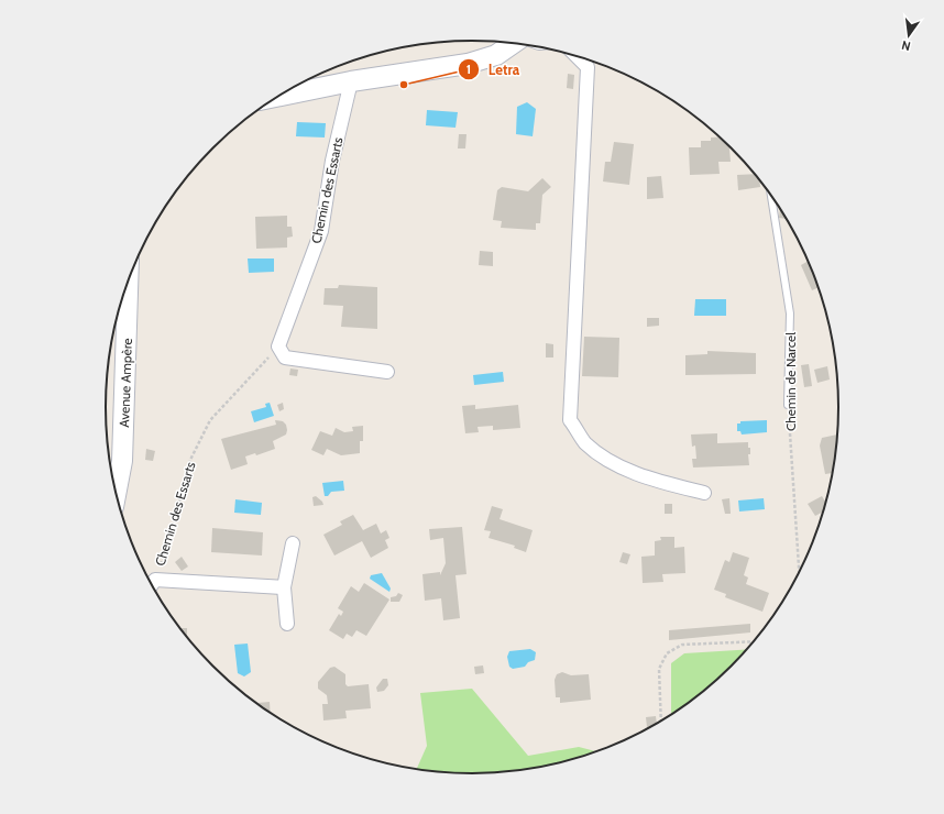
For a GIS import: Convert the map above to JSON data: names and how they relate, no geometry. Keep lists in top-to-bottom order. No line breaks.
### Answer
{"streets":{"main road":["Avenue Ampère"],"street":["Chemin des Essarts"],"lane":["Chemin de Narcel"]},"places":["Letra"],"north":"bottom"}
